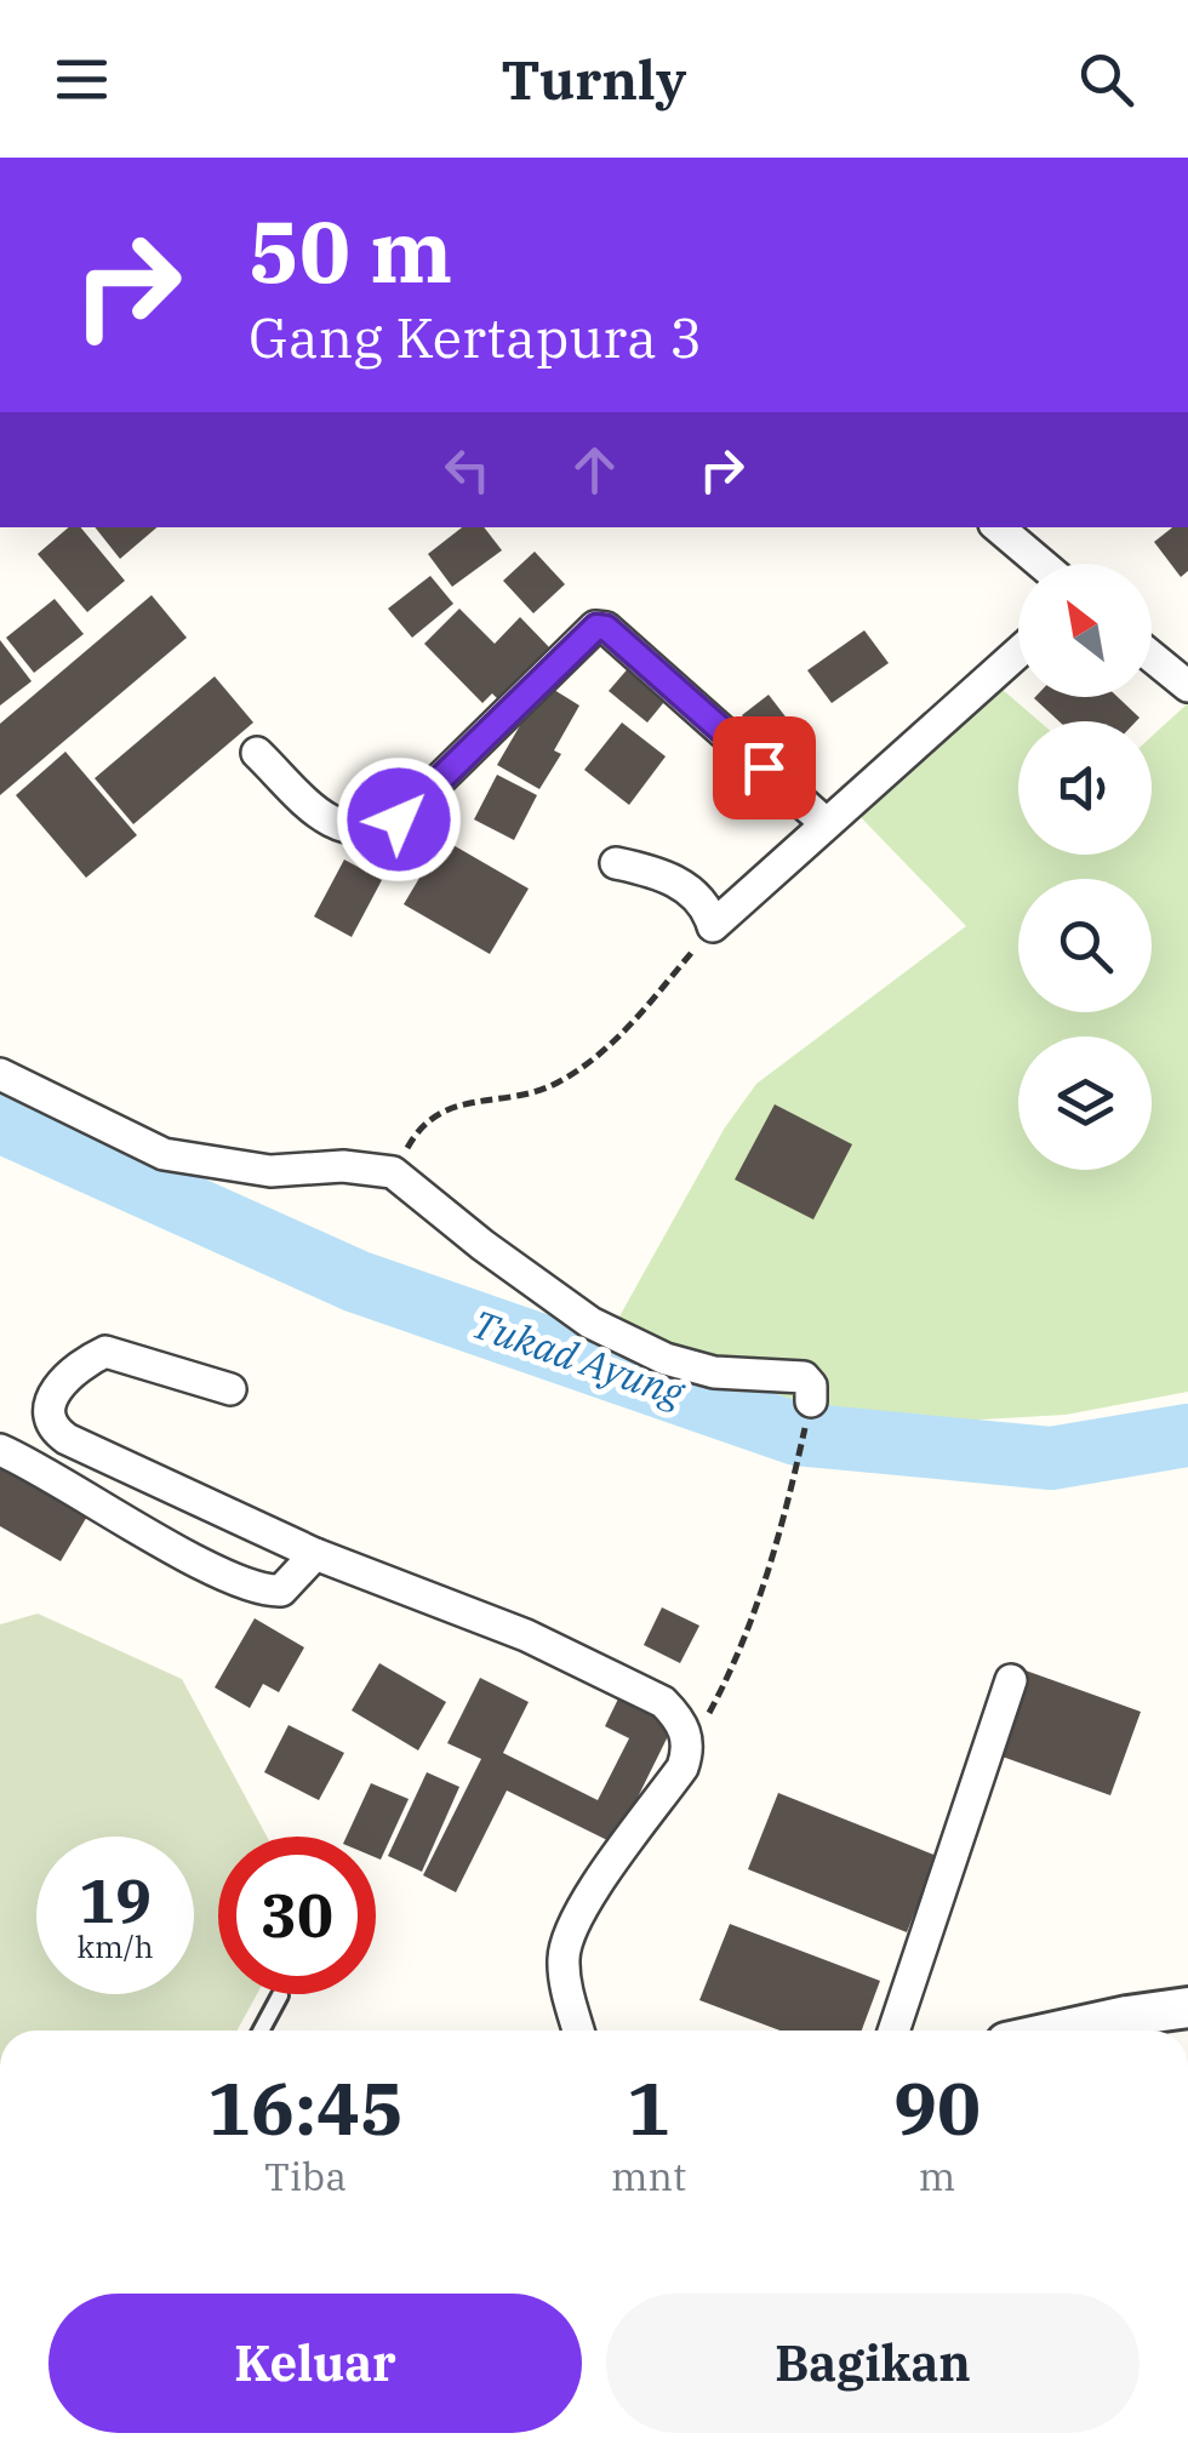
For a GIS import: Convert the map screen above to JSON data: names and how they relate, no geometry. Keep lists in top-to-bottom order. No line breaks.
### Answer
{"water":["Tukad Ayung"],"north":"top left","page":{"header":"Turnly","turn":["50 m","Gang Kertapura 3"],"speed":"19 km/h","limit":"30","eta":["16:45","Tiba","1","mnt","90","m"],"buttons":["Keluar","Bagikan"]}}
